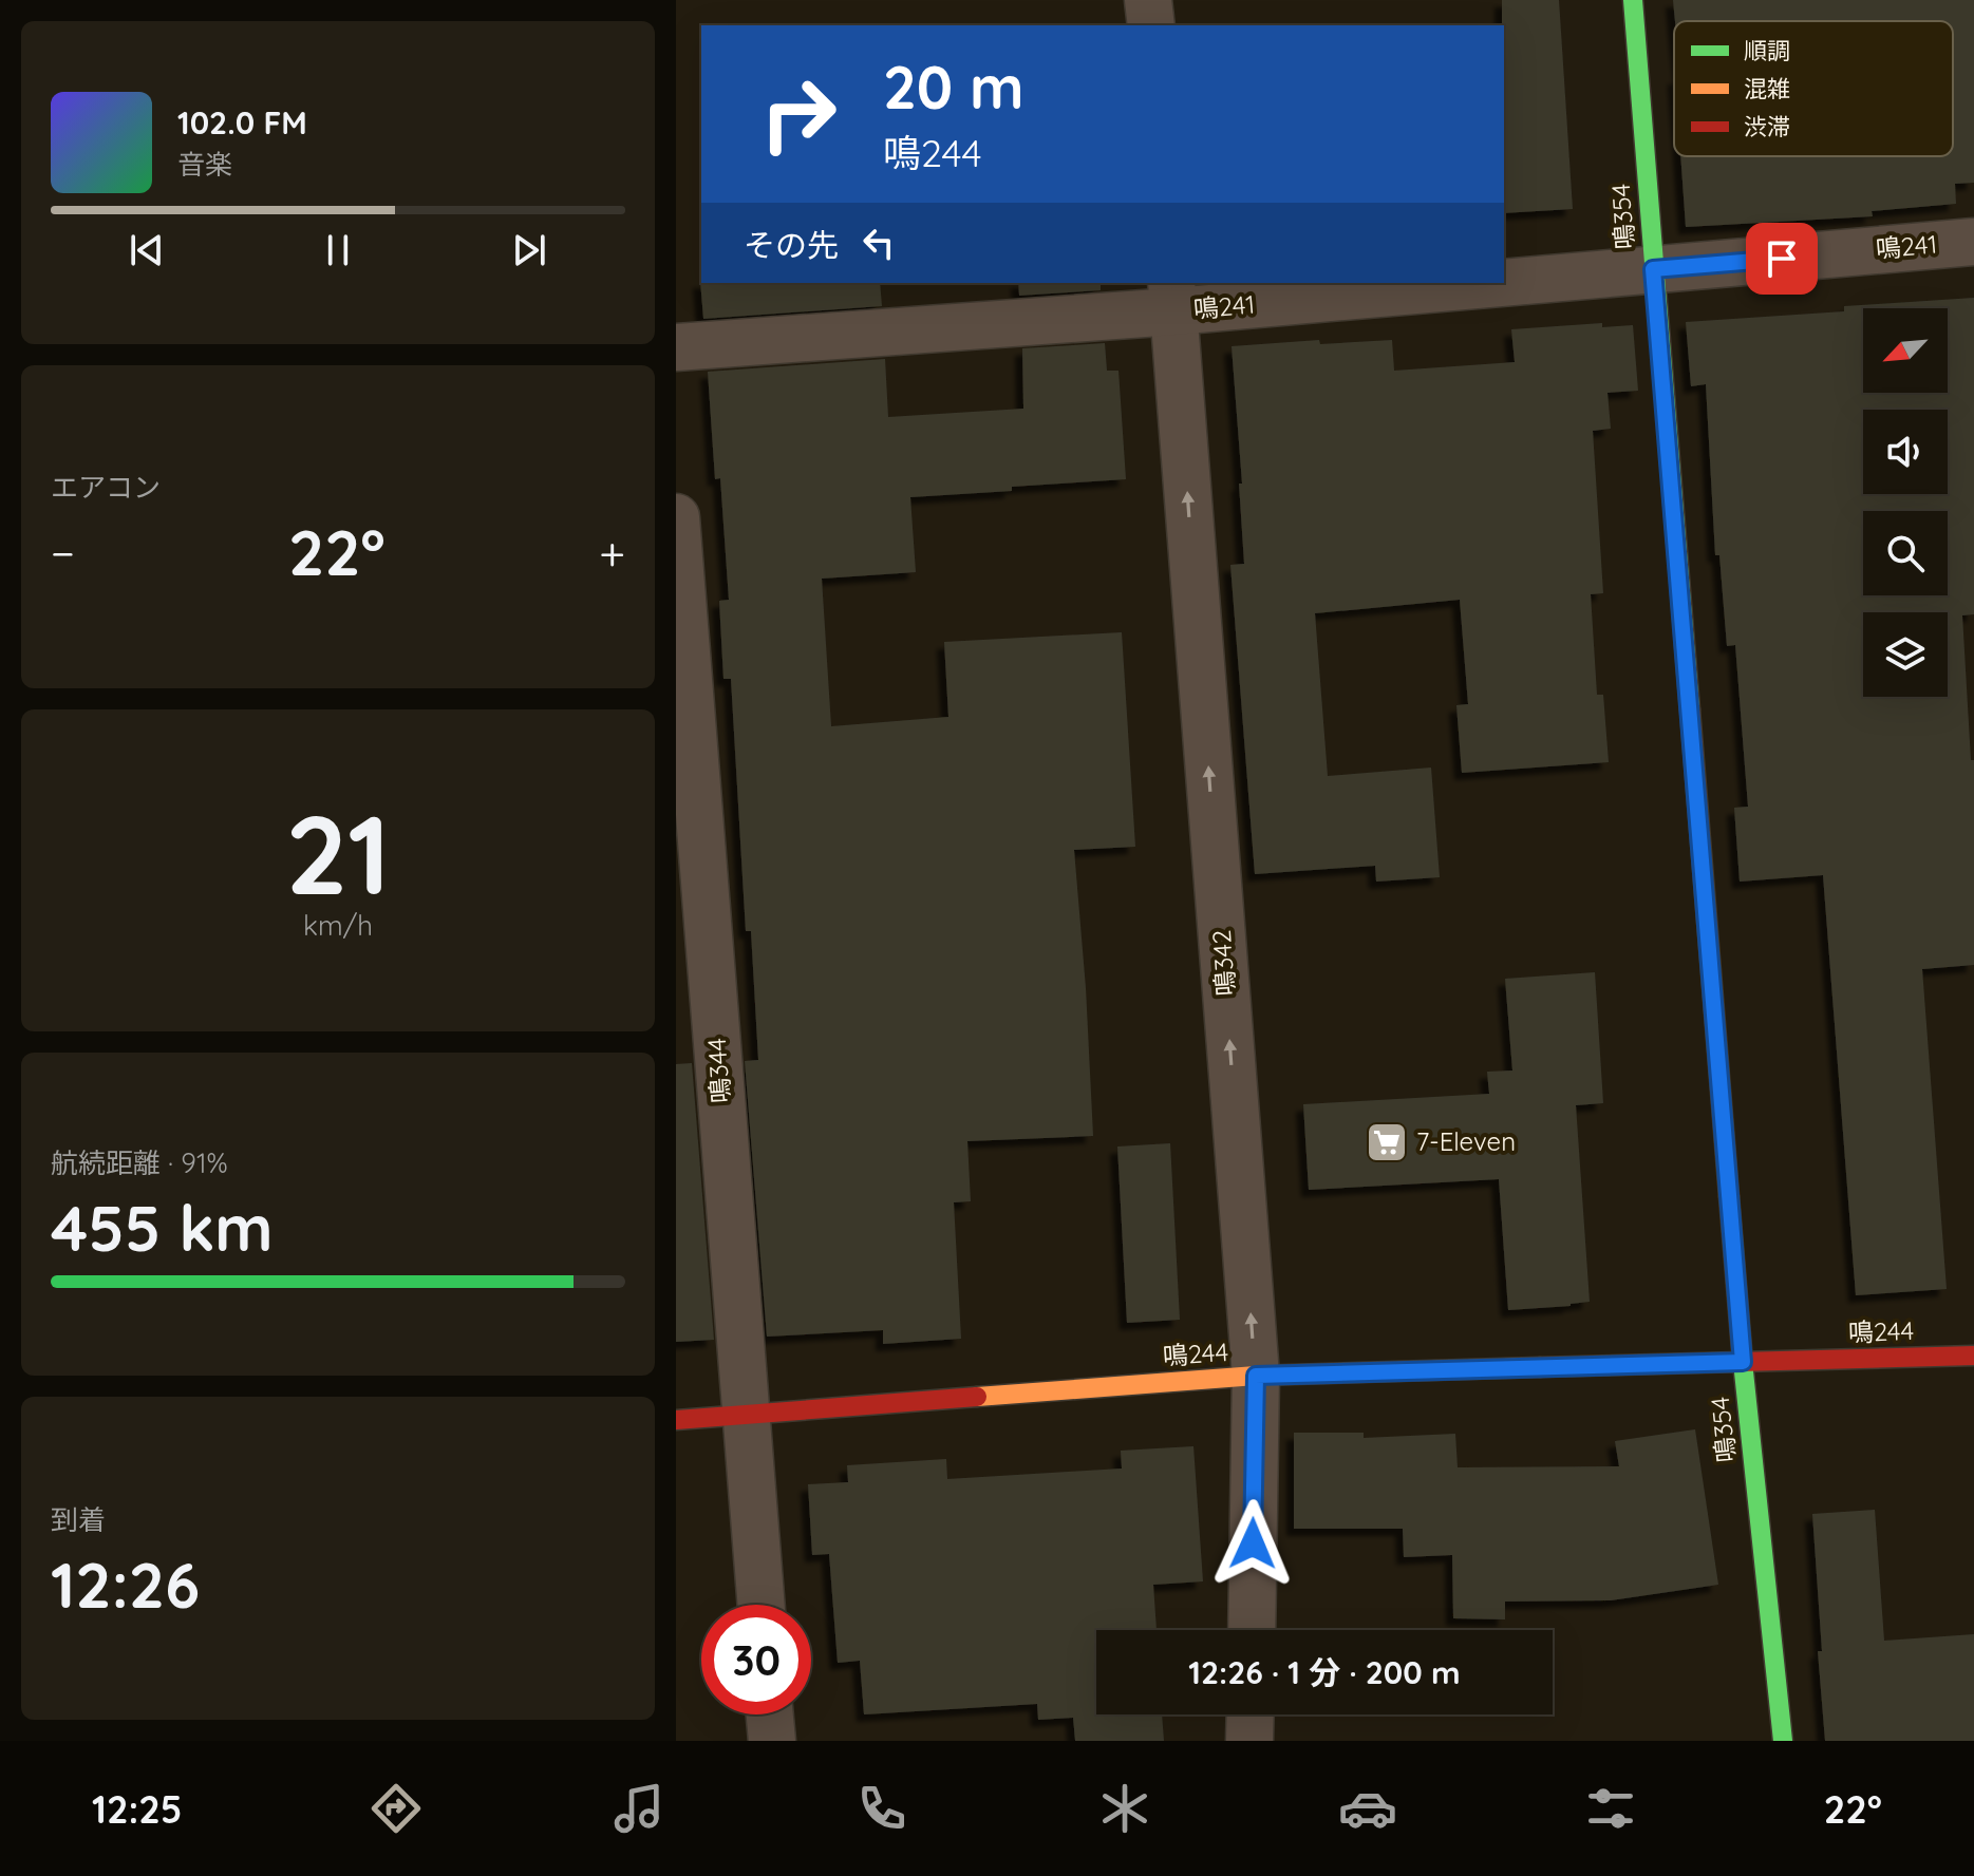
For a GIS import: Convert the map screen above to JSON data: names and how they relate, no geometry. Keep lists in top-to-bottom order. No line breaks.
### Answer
{"streets":{"street":["鳴354","鳴241","鳴342","鳴344","鳴244"]},"crossings":[["鳴354","鳴241"],["鳴354","鳴244"],["鳴241","鳴342"],["鳴342","鳴244"],["鳴344","鳴244"]],"one_way":["鳴342"],"places":{"supermarket":["7-Eleven"]},"legend":["順調","混雑","渋滞"],"north":"bottom left","page":{"turn":["20 m","鳴244"],"song":["102.0 FM","音楽"],"then":"その先","tile":["エアコン",["21","km/h"],["航続距離 · 91%","455 km"],["到着","12:26"]],"heat":["−","22°","+"],"limit":"30","trip":"12:26 · 1 分 · 200 m","tabs":["12:25","22°"]}}
